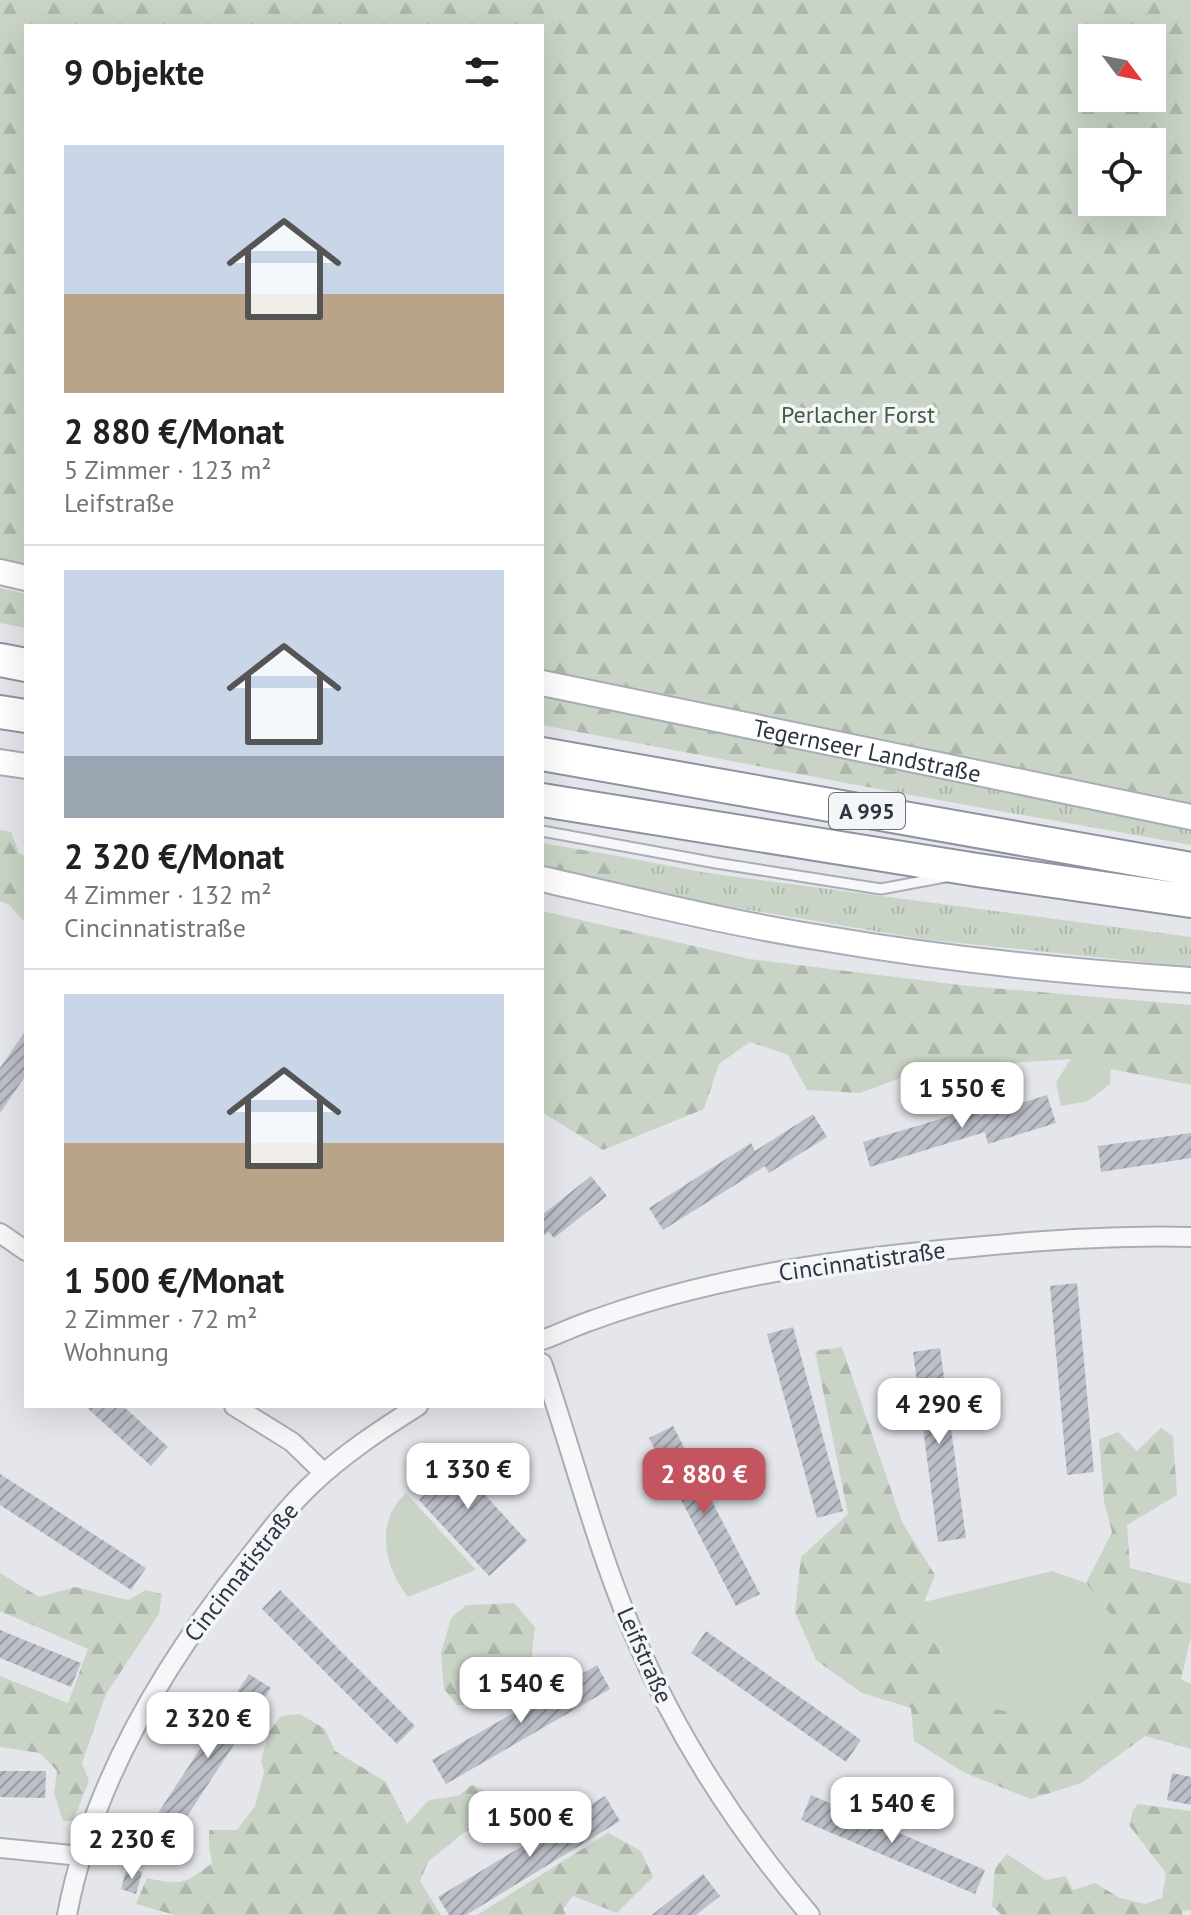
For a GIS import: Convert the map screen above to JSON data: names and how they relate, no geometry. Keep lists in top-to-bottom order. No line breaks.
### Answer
{"streets":{"highway":["A 995"],"main road":["Tegernseer Landstraße"],"street":["Cincinnatistraße","Leifstraße"]},"parks":["Perlacher Forst"],"north":"bottom right","page":{"heading":"9 Objekte","list":[{"name":"2 880 €/Monat","note":"5 Zimmer · 123 m² · Leifstraße"},{"name":"2 320 €/Monat","note":"4 Zimmer · 132 m² · Cincinnatistraße"},{"name":"1 500 €/Monat","note":"2 Zimmer · 72 m² · Wohnung"}],"price":["1 550 €","4 290 €","1 330 €","2 880 €","1 540 €","2 320 €","1 540 €","1 500 €","2 230 €"]}}
